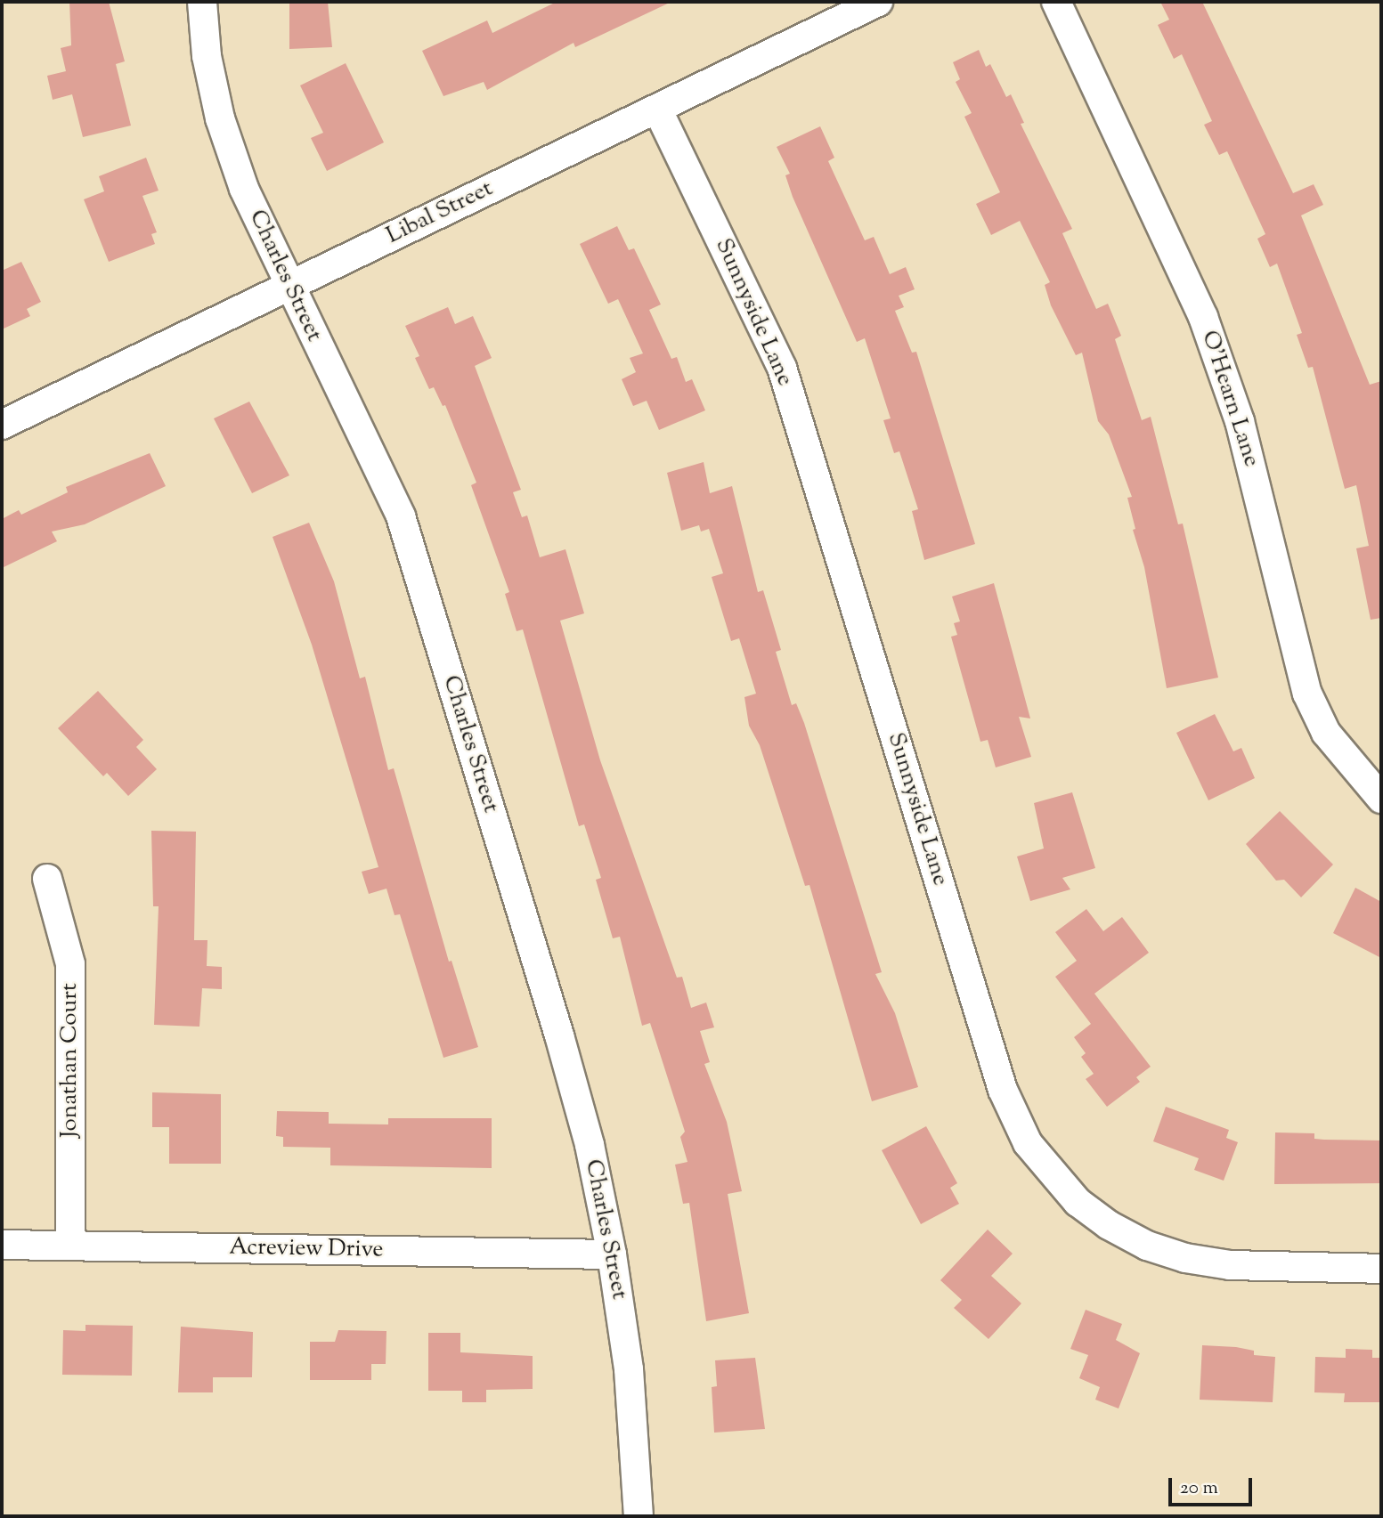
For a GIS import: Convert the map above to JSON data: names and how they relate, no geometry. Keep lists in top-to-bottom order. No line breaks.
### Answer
{"streets":{"street":["Libal Street","Charles Street","Sunnyside Lane","O'Hearn Lane","Jonathan Court","Acreview Drive"]},"crossings":[["Libal Street","Charles Street"],["Libal Street","Sunnyside Lane"],["Charles Street","Acreview Drive"],["Jonathan Court","Acreview Drive"]],"scale_bar":"20 m"}
